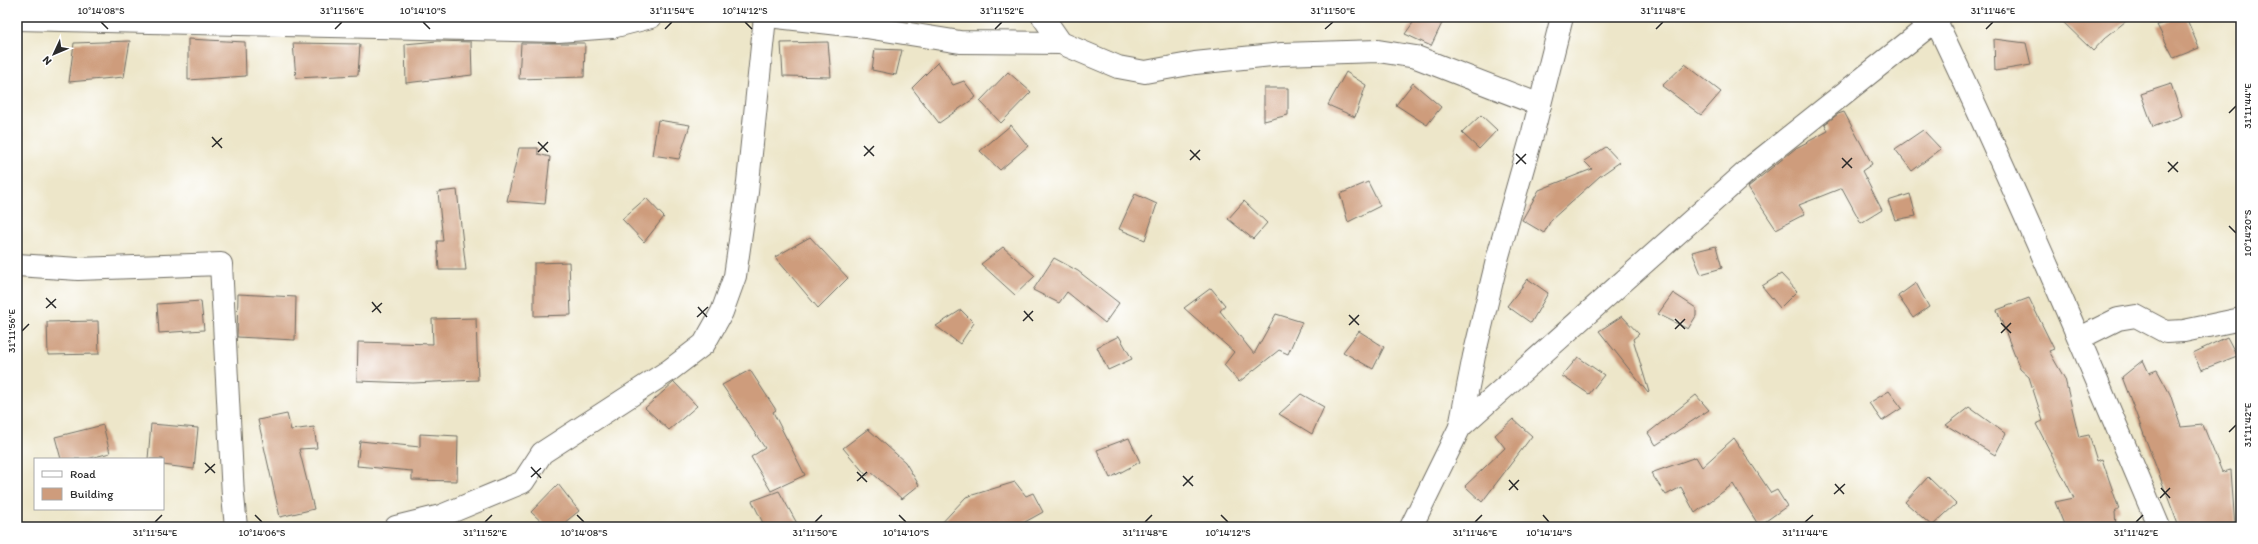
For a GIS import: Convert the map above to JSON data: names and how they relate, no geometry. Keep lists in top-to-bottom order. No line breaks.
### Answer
{"legend":["Road","Building"],"north":"bottom left","coordinates":["10°14'08\"S","31°11'56\"E","10°14'10\"S","31°11'54\"E","10°14'12\"S","31°11'52\"E","31°11'50\"E","31°11'48\"E","31°11'46\"E","31°11'44\"E","10°14'20\"S","31°11'42\"E","10°14'06\"S","10°14'14\"S"]}
